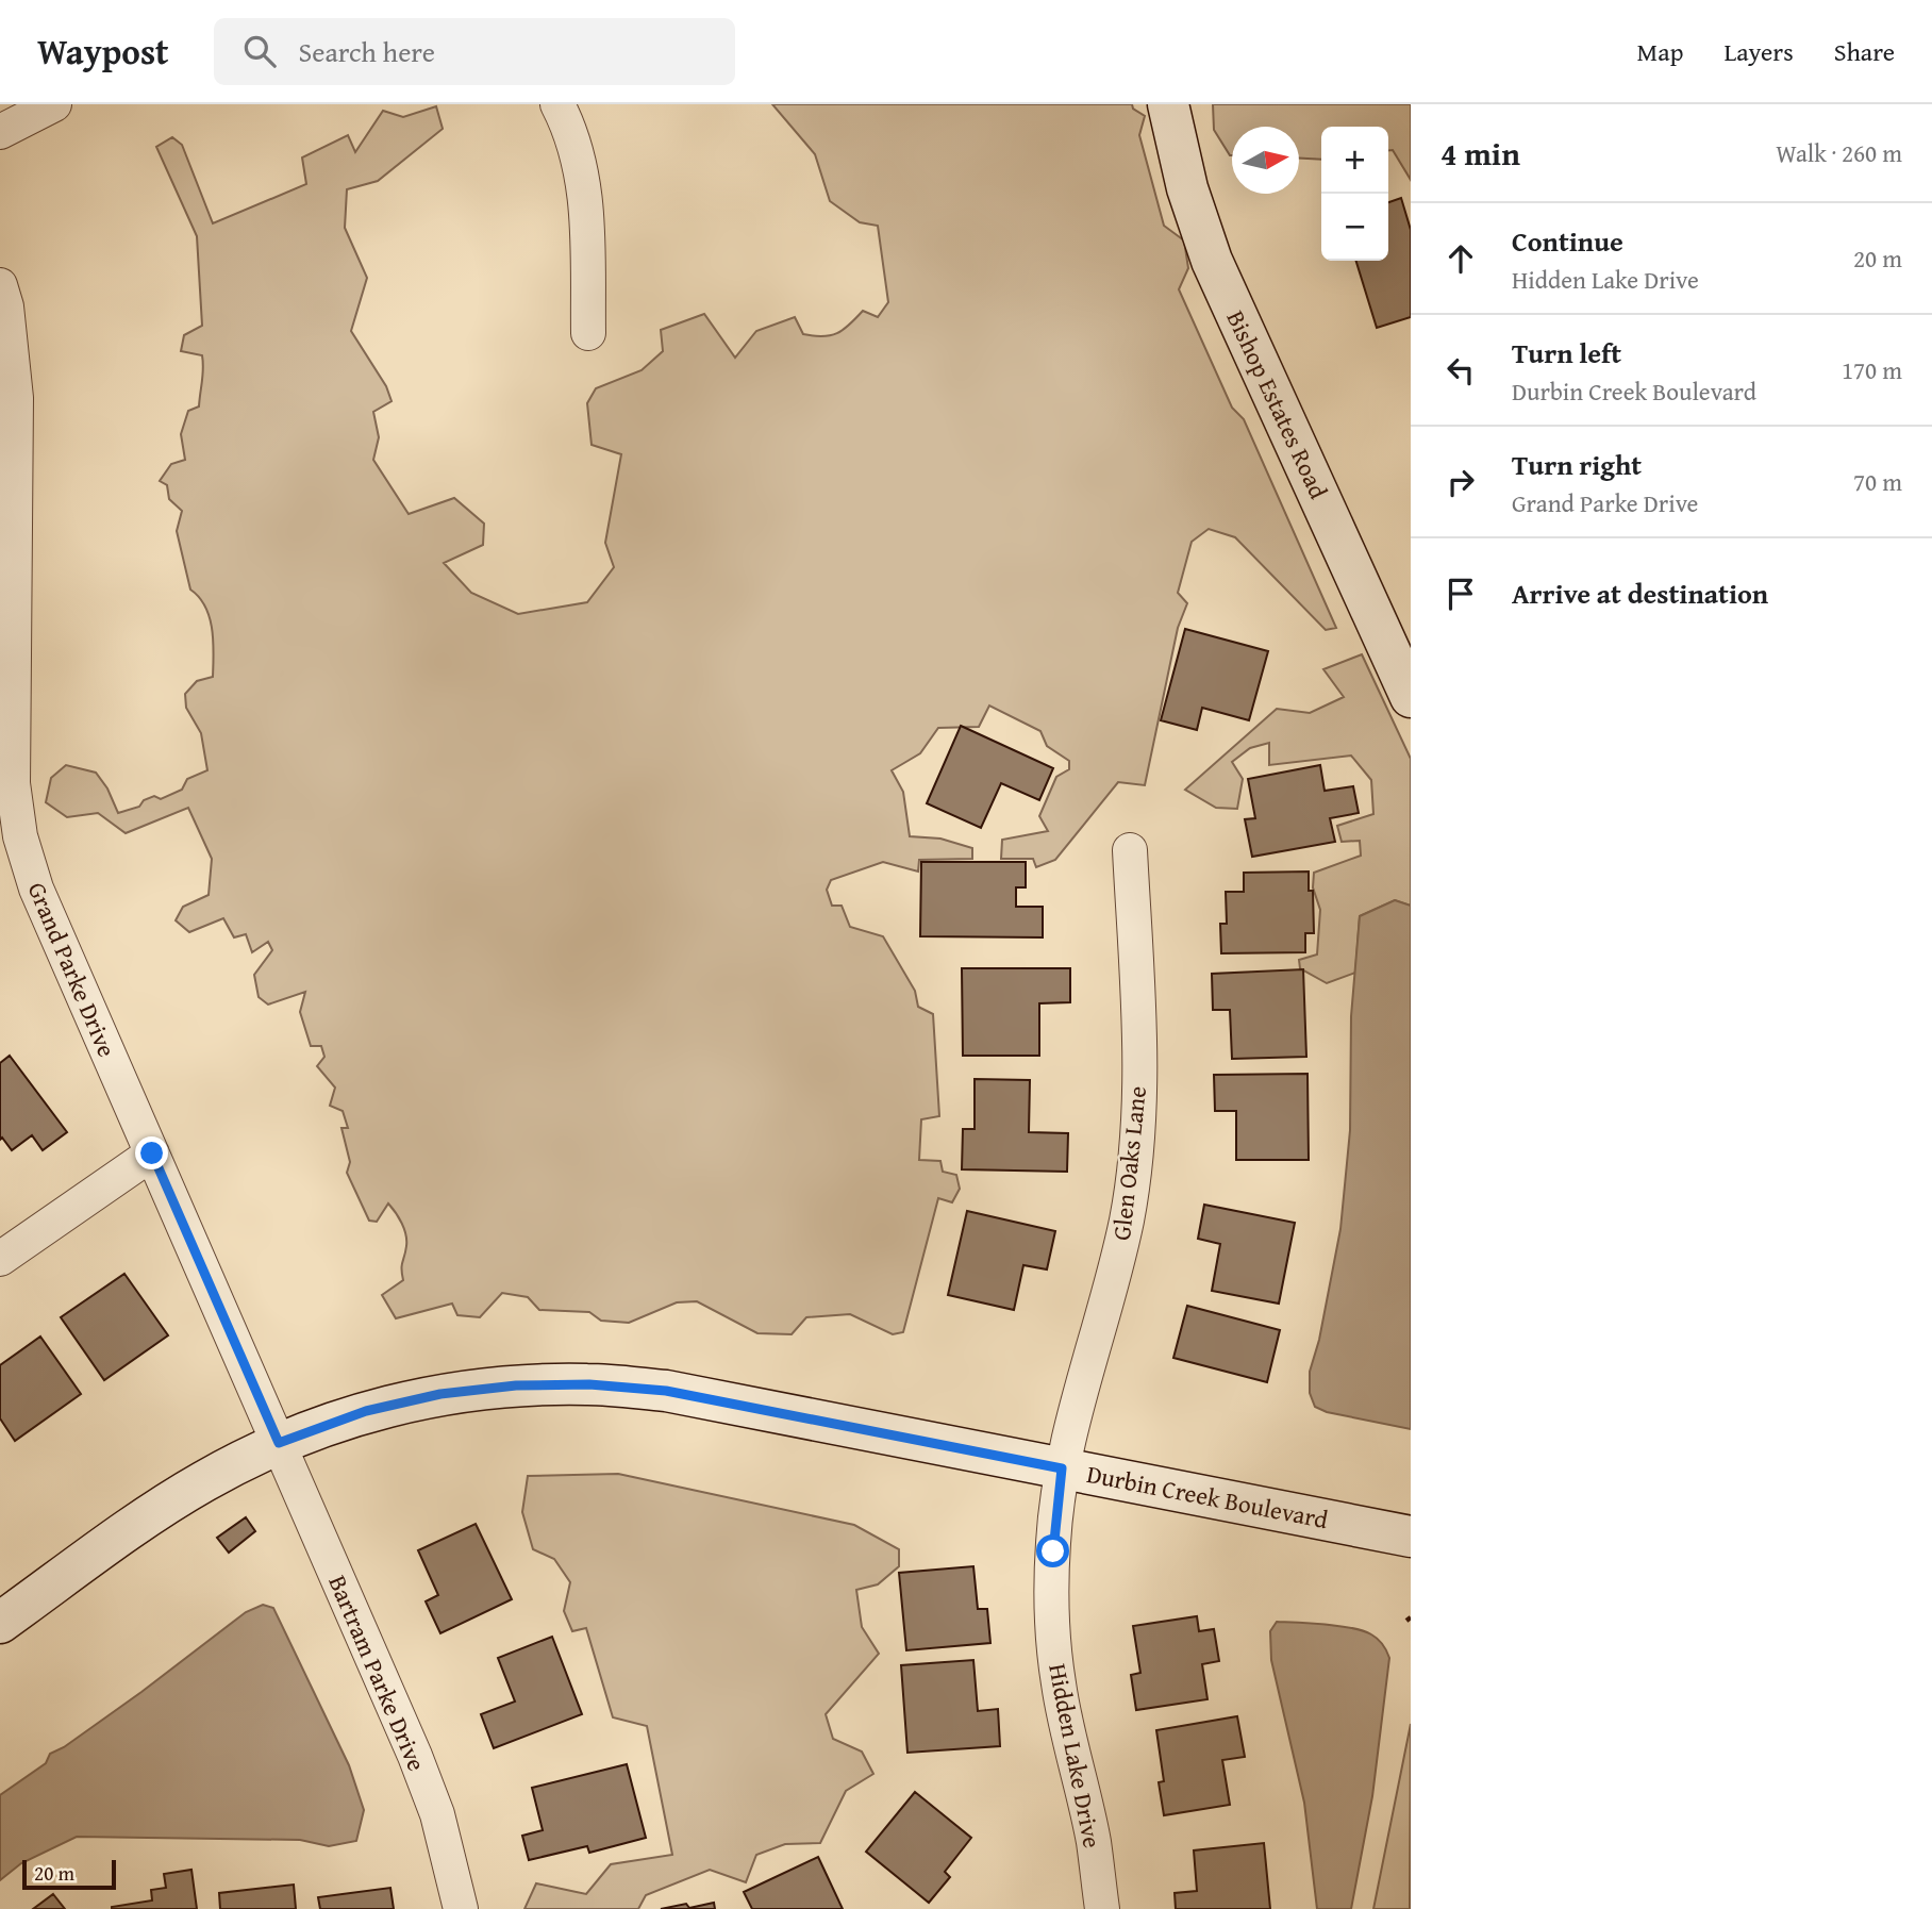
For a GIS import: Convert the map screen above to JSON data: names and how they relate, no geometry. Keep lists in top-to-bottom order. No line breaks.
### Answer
{"streets":{"street":["Bishop Estates Road","Grand Parke Drive","Glen Oaks Lane","Durbin Creek Boulevard","Bartram Parke Drive","Hidden Lake Drive"]},"crossings":[["Grand Parke Drive","Durbin Creek Boulevard"],["Grand Parke Drive","Bartram Parke Drive"],["Glen Oaks Lane","Durbin Creek Boulevard"],["Glen Oaks Lane","Hidden Lake Drive"],["Durbin Creek Boulevard","Bartram Parke Drive"],["Durbin Creek Boulevard","Hidden Lake Drive"]],"scale_bar":"20 m","north":"right","page":{"header":"Waypost","search":"Search here","nav":["Map","Layers","Share"],"heading":["4 min","Walk · 260 m"],"map_buttons":["+","−"],"list":[["Continue","Hidden Lake Drive","20 m"],["Turn left","Durbin Creek Boulevard","170 m"],["Turn right","Grand Parke Drive","70 m"],"Arrive at destination"],"scale":"20 m"}}
